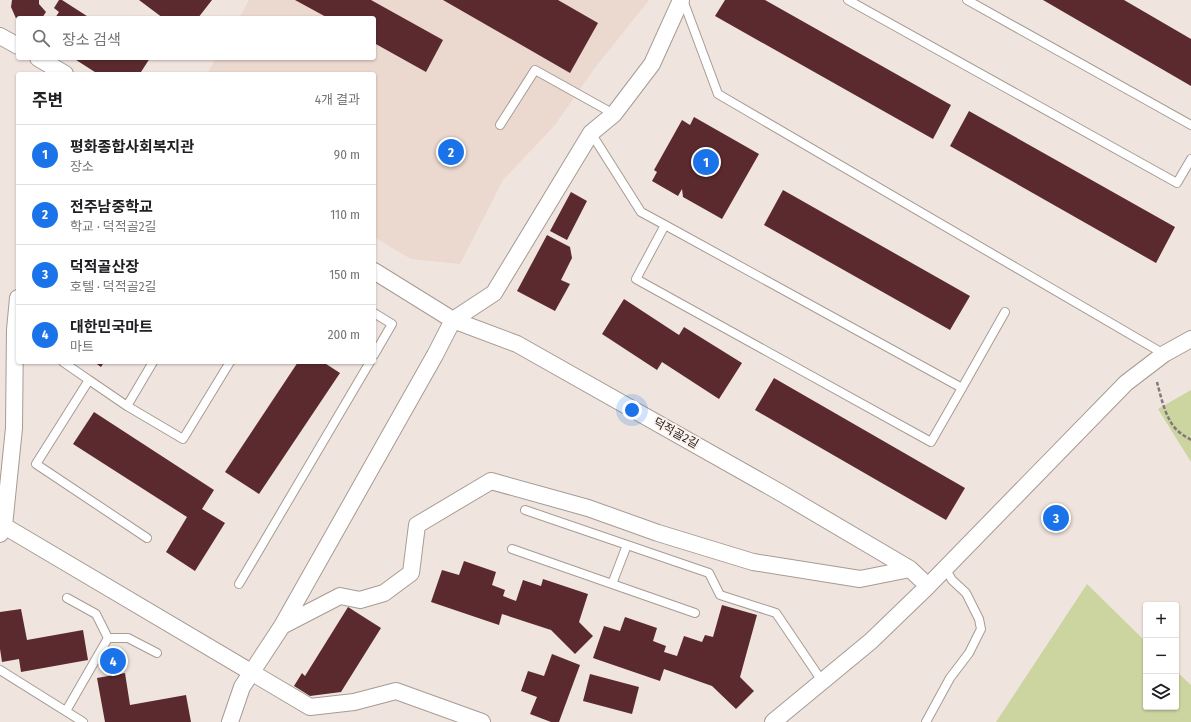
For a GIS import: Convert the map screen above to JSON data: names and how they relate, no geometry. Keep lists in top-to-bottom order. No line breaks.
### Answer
{"streets":{"street":["덕적골2길"]},"page":{"search":"장소 검색","heading":["주변","4개 결과"],"list":[{"mark":"1","name":"평화종합사회복지관","note":"장소","value":"90 m"},{"mark":"2","name":"전주남중학교","note":"학교 · 덕적골2길","value":"110 m"},{"mark":"3","name":"덕적골산장","note":"호텔 · 덕적골2길","value":"150 m"},{"mark":"4","name":"대한민국마트","note":"마트","value":"200 m"}],"pins":["2","1","3","4"],"map_buttons":["+","−"]}}
